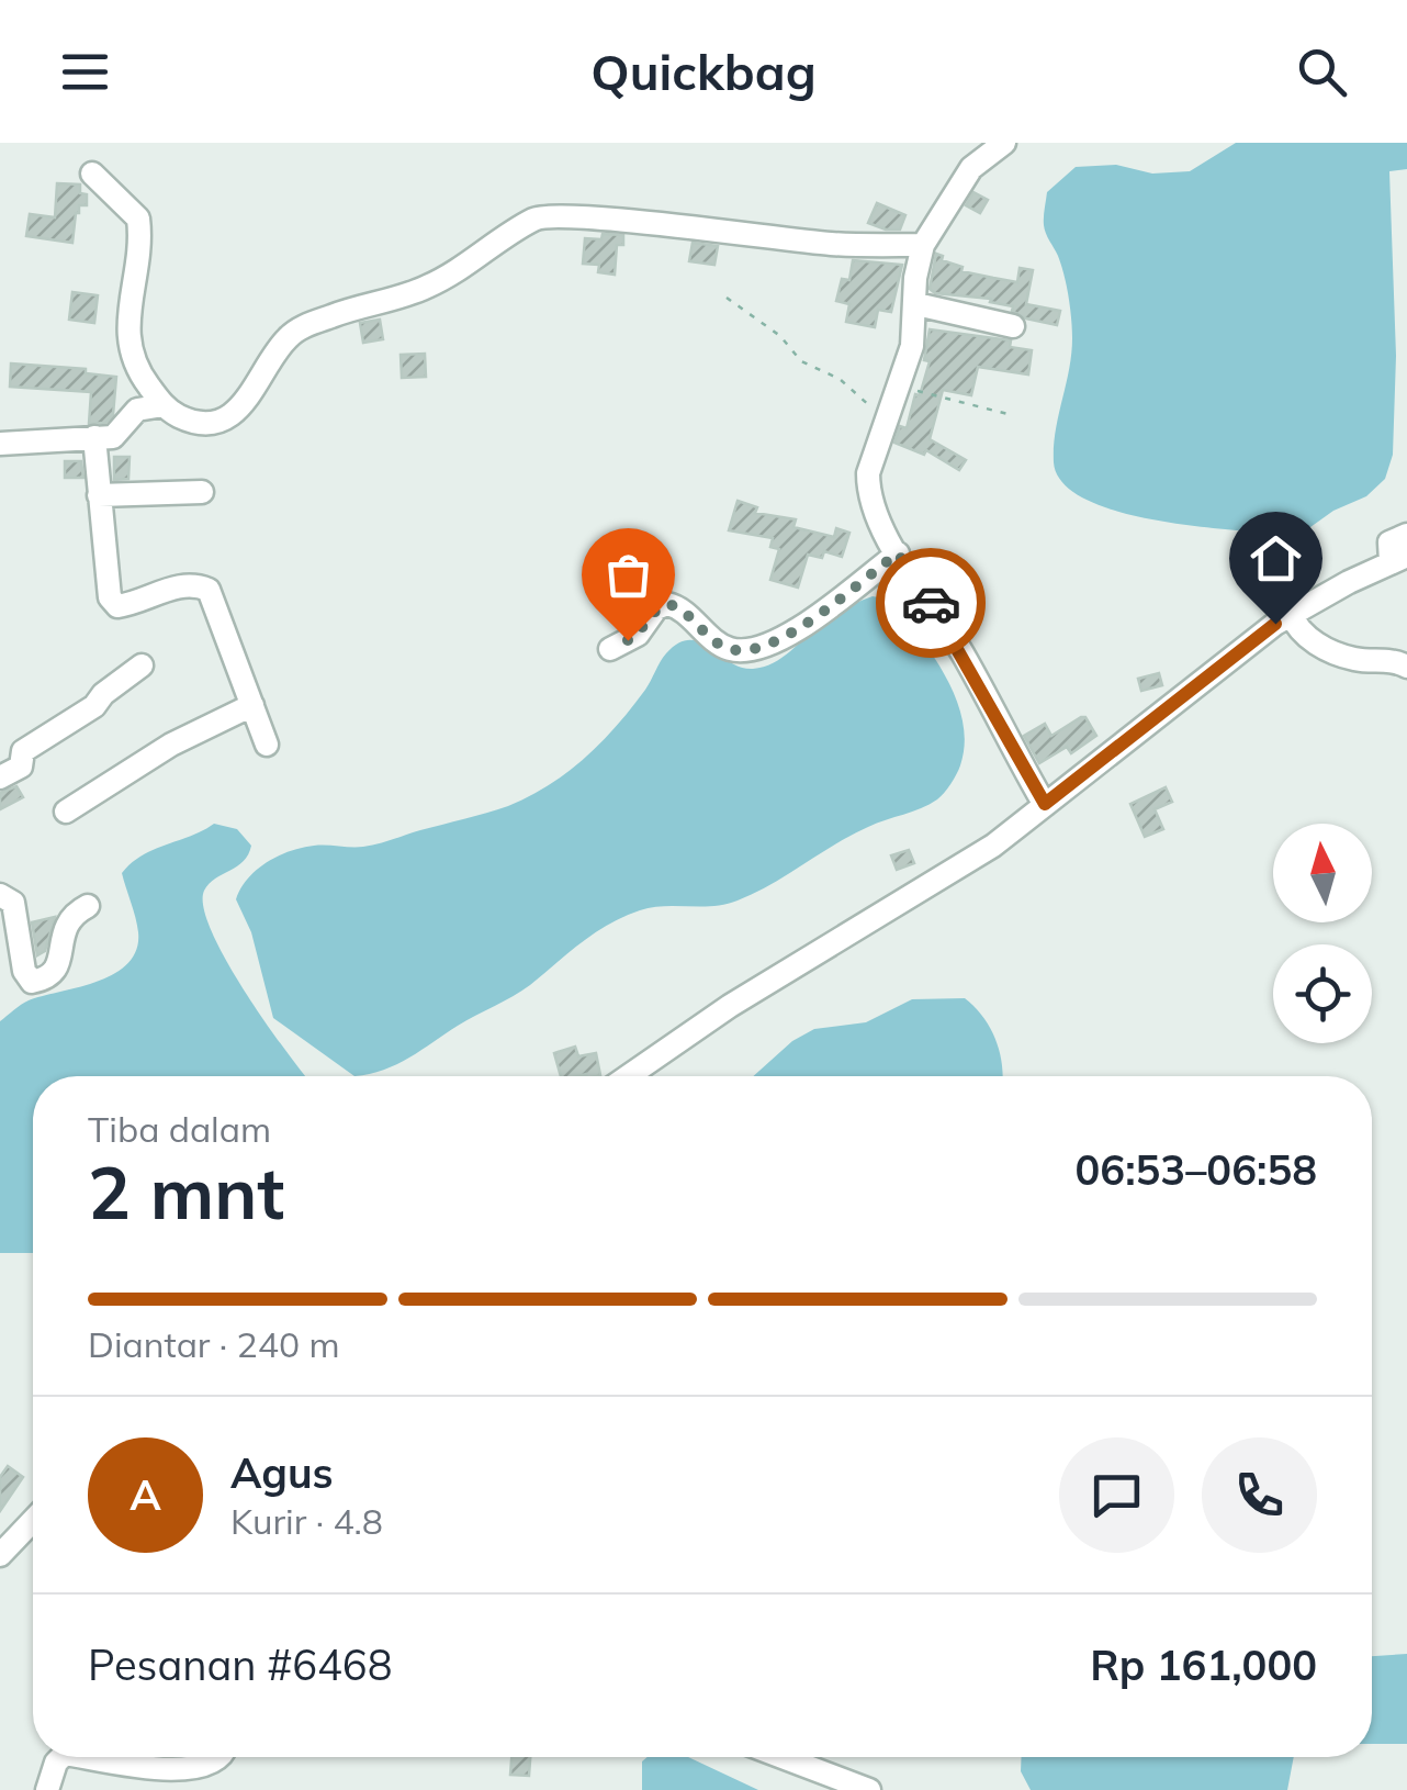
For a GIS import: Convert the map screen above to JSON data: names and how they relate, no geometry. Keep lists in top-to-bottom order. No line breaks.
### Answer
{"north":"top","page":{"header":"Quickbag","heading":["2 mnt","Tiba dalam","06:53–06:58"],"panel":["Agus","Kurir · 4.8","Pesanan #6468","Rp 161,000"],"bar":"Diantar · 240 m","round":"A"}}
